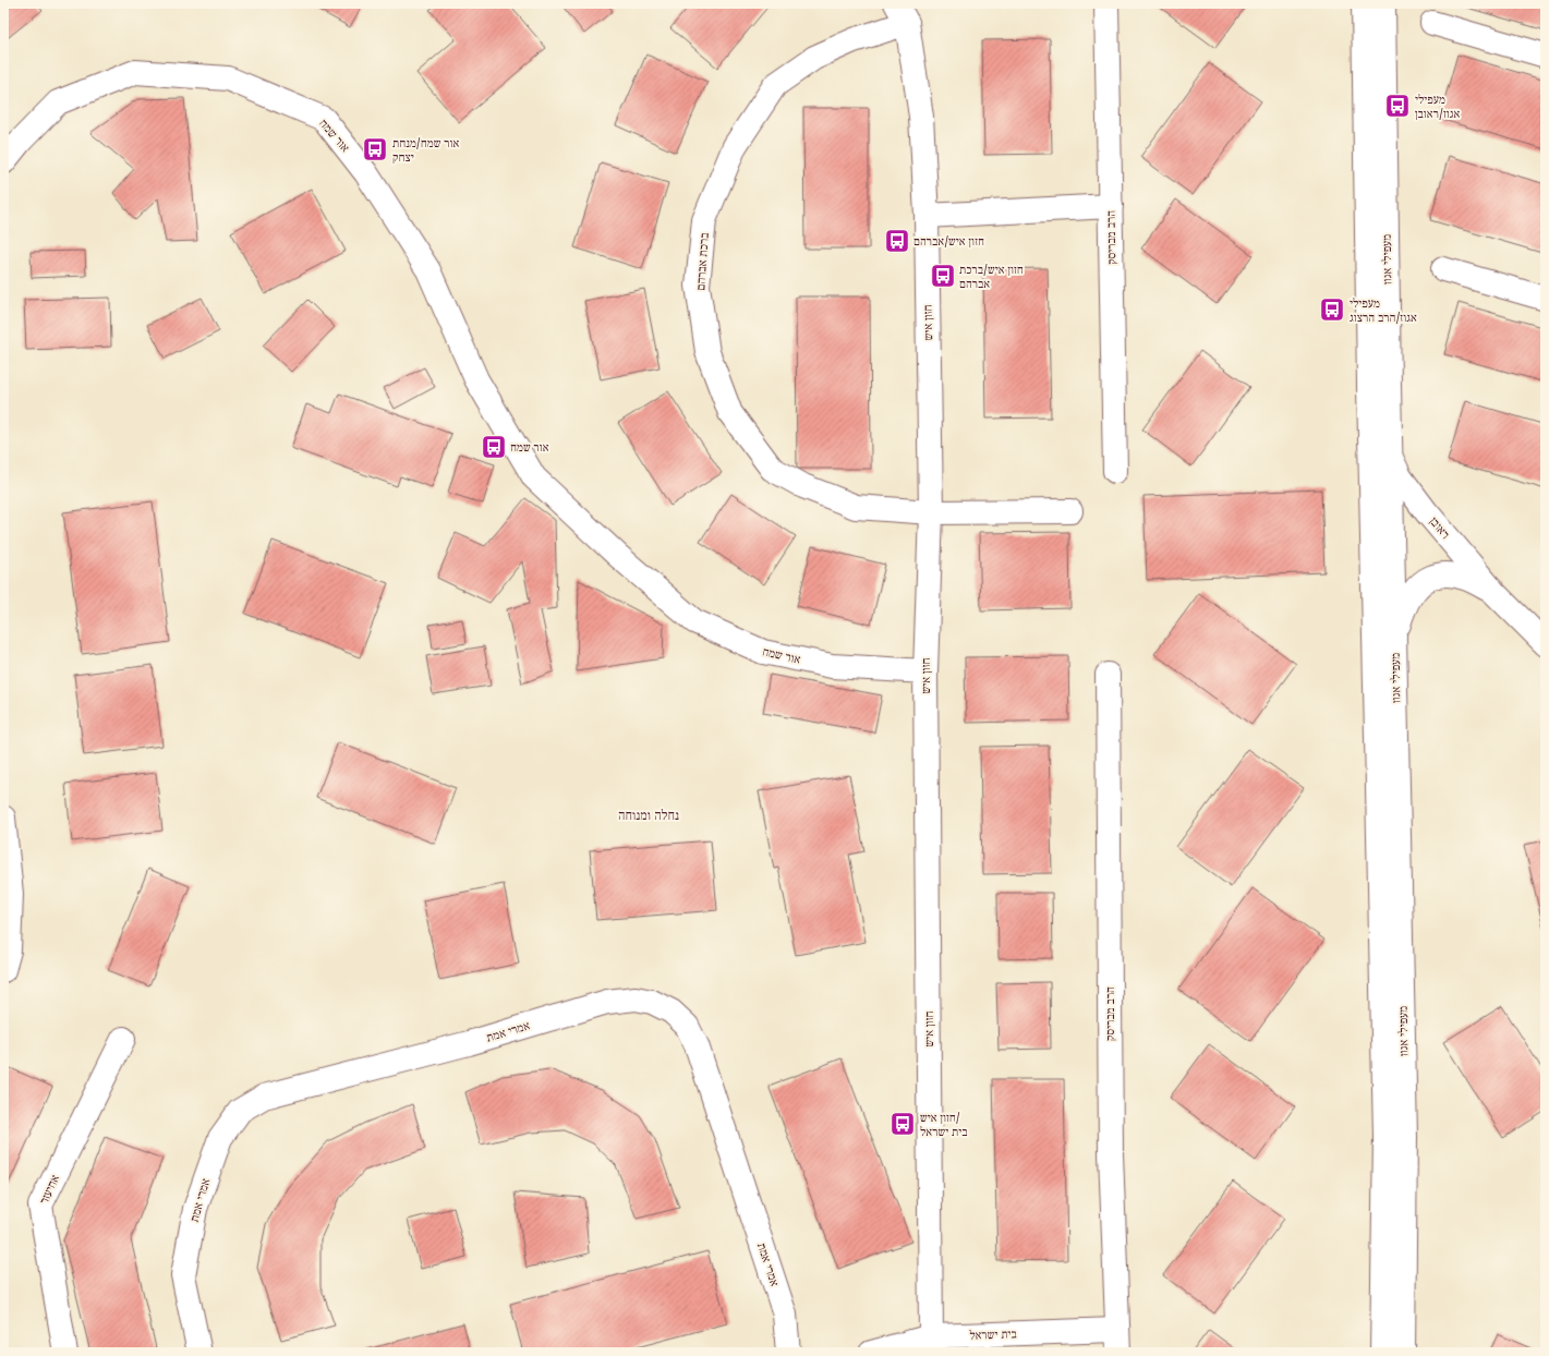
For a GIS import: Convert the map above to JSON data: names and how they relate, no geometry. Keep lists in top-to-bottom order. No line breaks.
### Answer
{"streets":{"street":["אור שמח","הרב מבריסק","מעפילי אגוז","ברכת אברהם","חזון איש","ראובן","אמרי אמת","אחיעזר","בית ישראל"]},"crossings":[["אור שמח","חזון איש"],["הרב מבריסק","בית ישראל"],["מעפילי אגוז","ראובן"],["ברכת אברהם","חזון איש"],["חזון איש","בית ישראל"]],"districts":["נחלה ומנוחה"],"places":{"bus stop":["מעפילי אגוז/ראובן","אור שמח/מנחת יצחק","חזון איש/אברהם","חזון איש/ברכת אברהם","מעפילי אגוז/הרב הרצוג","אור שמח","חזון איש/ בית ישראל"]}}
